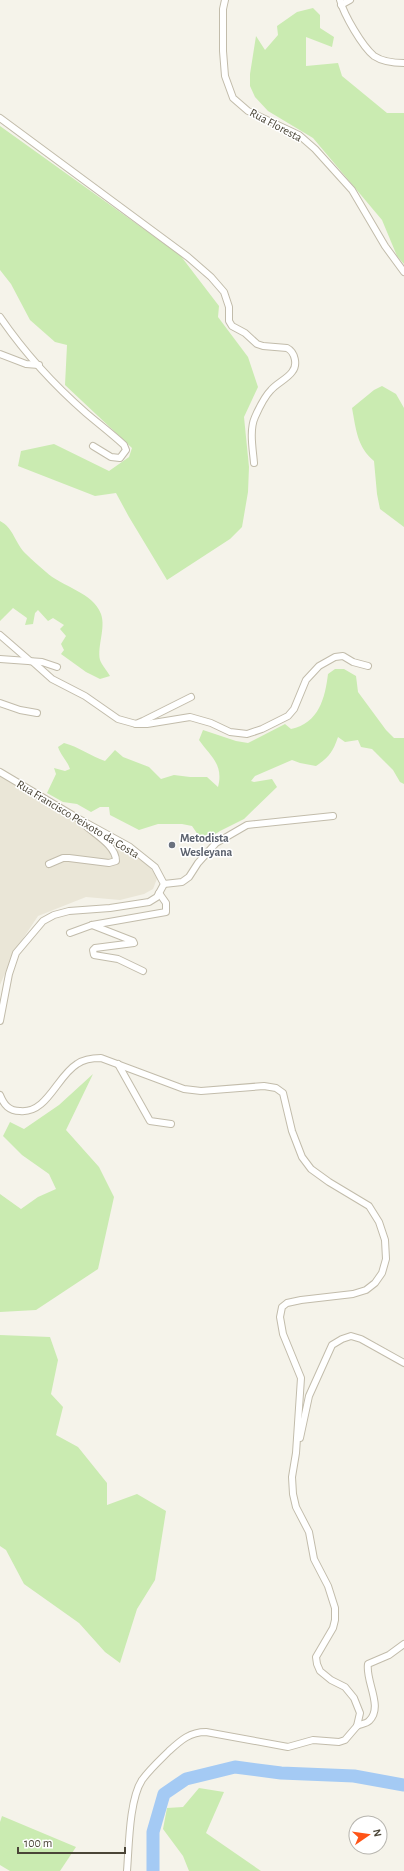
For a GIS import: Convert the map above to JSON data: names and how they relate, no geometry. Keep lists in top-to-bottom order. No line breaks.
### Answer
{"streets":{"street":["Rua Floresta","Rua Francisco Peixoto da Costa"]},"places":["Metodista Wesleyana"],"scale_bar":"100 m","north":"right"}
